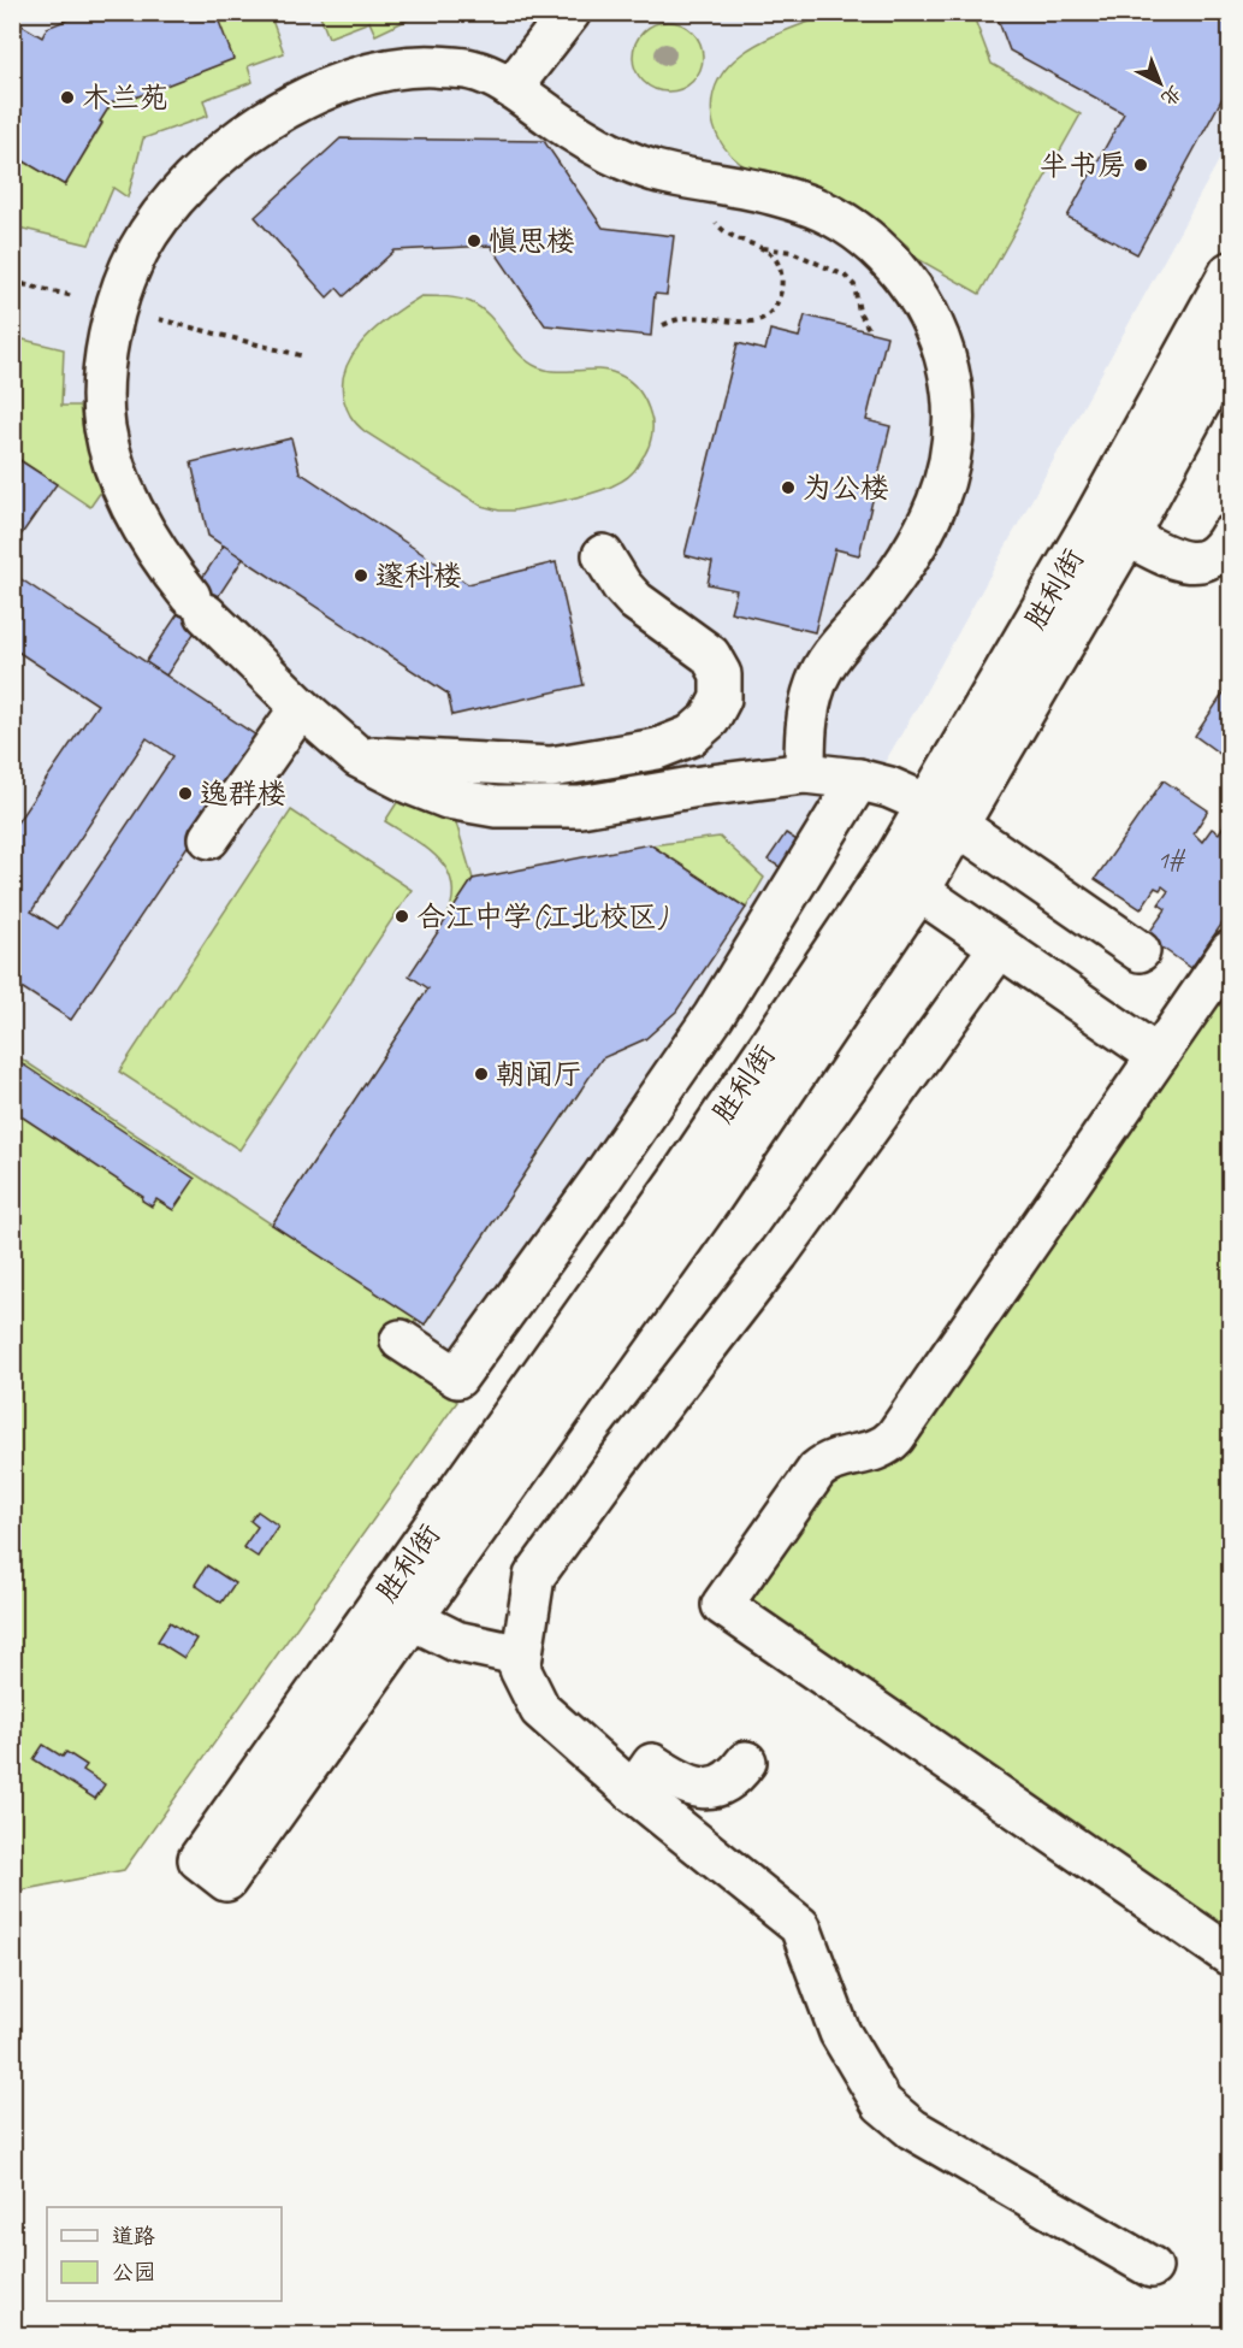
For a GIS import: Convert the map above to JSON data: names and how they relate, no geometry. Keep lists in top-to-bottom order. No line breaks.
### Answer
{"streets":{"street":["胜利街"]},"places":["木兰苑","半书房","慎思楼","为公楼","邃科楼","逸群楼","合江中学(江北校区)","朝闻厅"],"house_numbers":["1#"],"legend":["道路","公园"],"north":"bottom right"}
